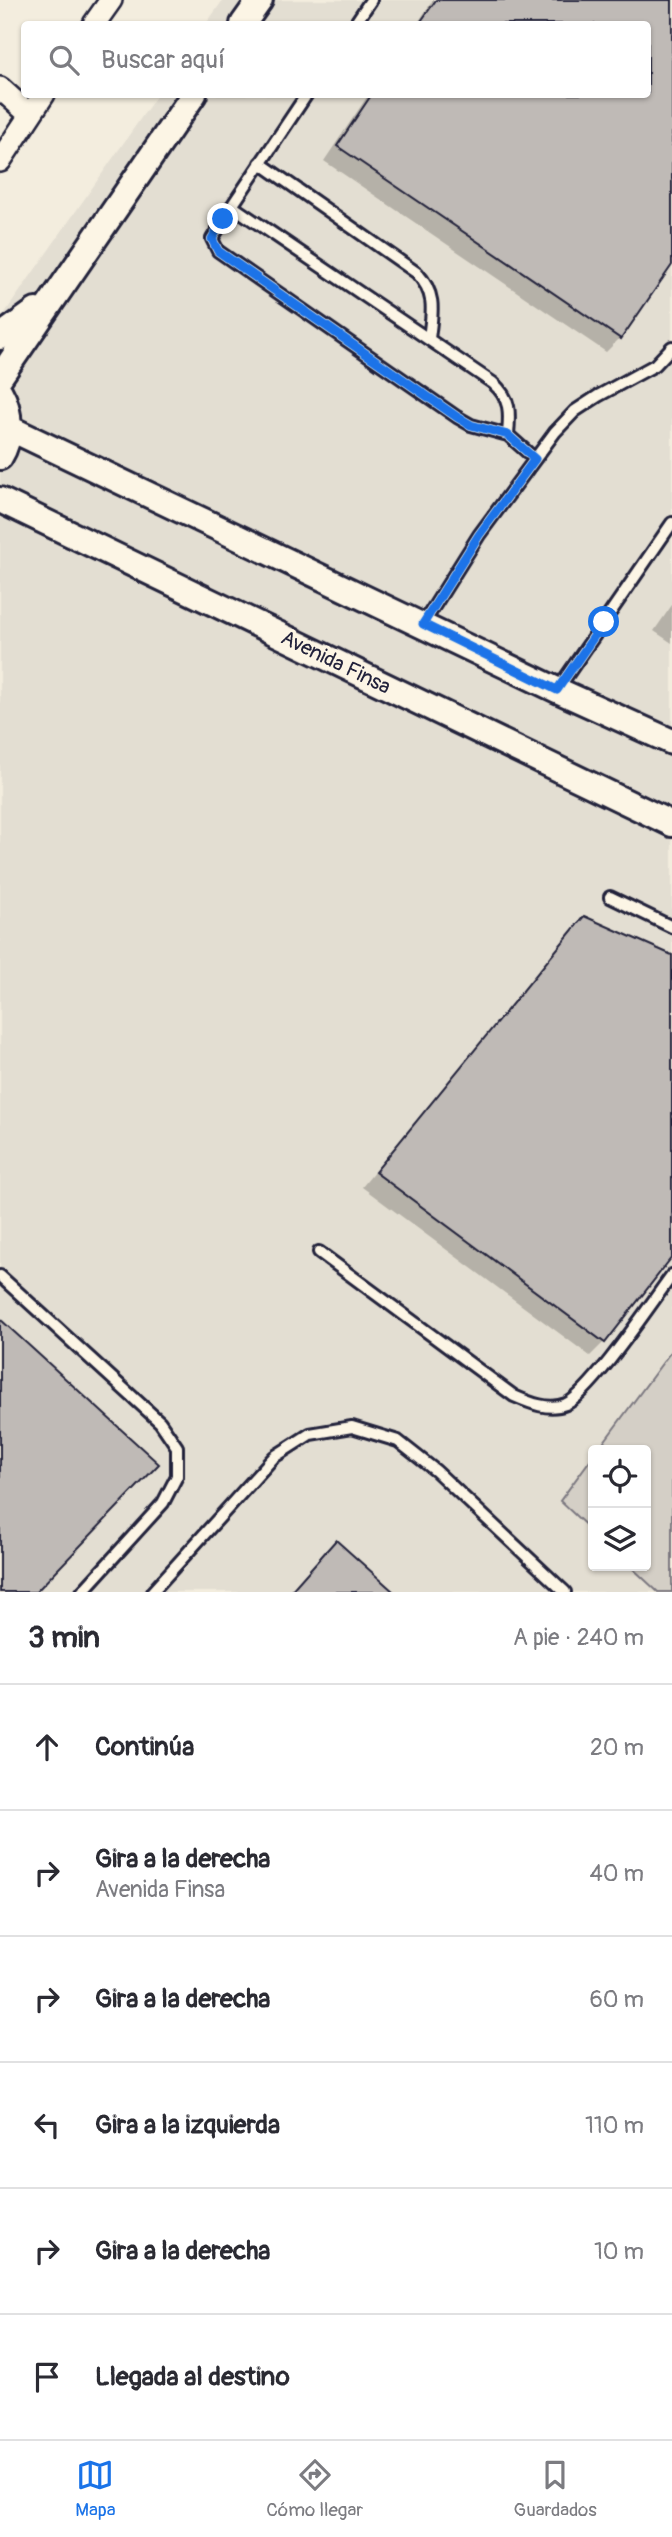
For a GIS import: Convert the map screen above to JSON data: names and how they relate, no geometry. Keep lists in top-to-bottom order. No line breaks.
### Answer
{"streets":{"street":["Avenida Finsa"]},"page":{"search":"Buscar aquí","heading":["3 min","A pie · 240 m"],"list":[["Continúa","20 m"],["Gira a la derecha","Avenida Finsa","40 m"],["Gira a la derecha","60 m"],["Gira a la izquierda","110 m"],["Gira a la derecha","10 m"],"Llegada al destino"],"nav":["Mapa","Cómo llegar","Guardados"]}}
